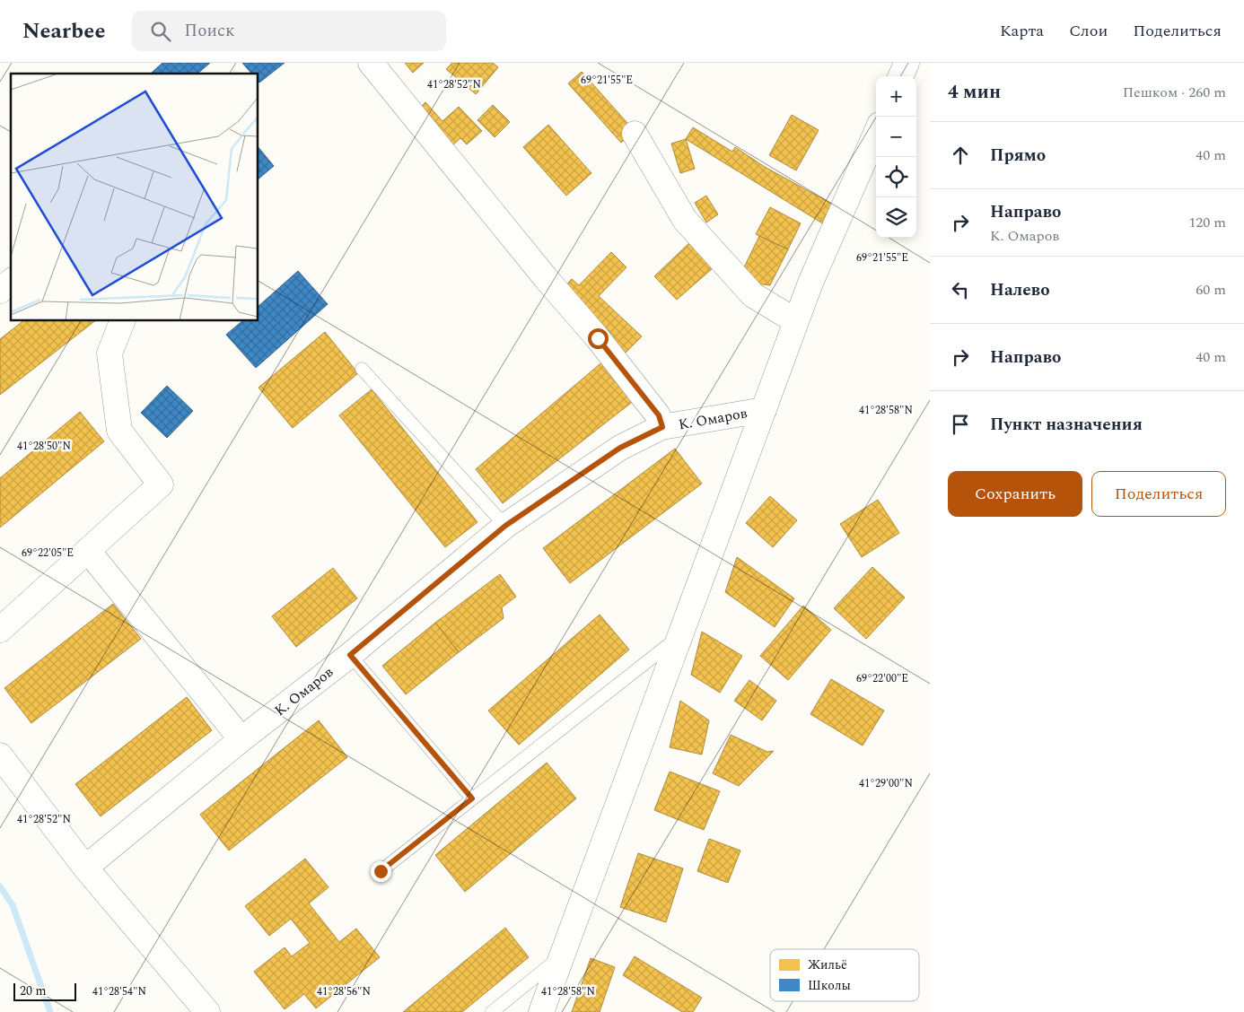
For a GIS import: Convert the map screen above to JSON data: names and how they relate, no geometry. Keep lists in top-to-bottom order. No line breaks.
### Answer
{"streets":{"street":["К. Омаров"]},"legend":["Жильё","Школы"],"scale_bar":"20 m","page":{"header":"Nearbee","search":"Поиск","nav":["Карта","Слои","Поделиться"],"heading":["4 мин","Пешком · 260 m"],"map_buttons":["+","−"],"list":[["Прямо","40 m"],["Направо","К. Омаров","120 m"],["Налево","60 m"],["Направо","40 m"],"Пункт назначения"],"buttons":["Сохранить","Поделиться"],"scale":"20 m"},"coordinates":["69°21'55\"E","41°28'52\"N","41°28'58\"N","41°28'50\"N","69°22'05\"E","69°22'00\"E","41°29'00\"N","41°28'54\"N","41°28'56\"N"]}
